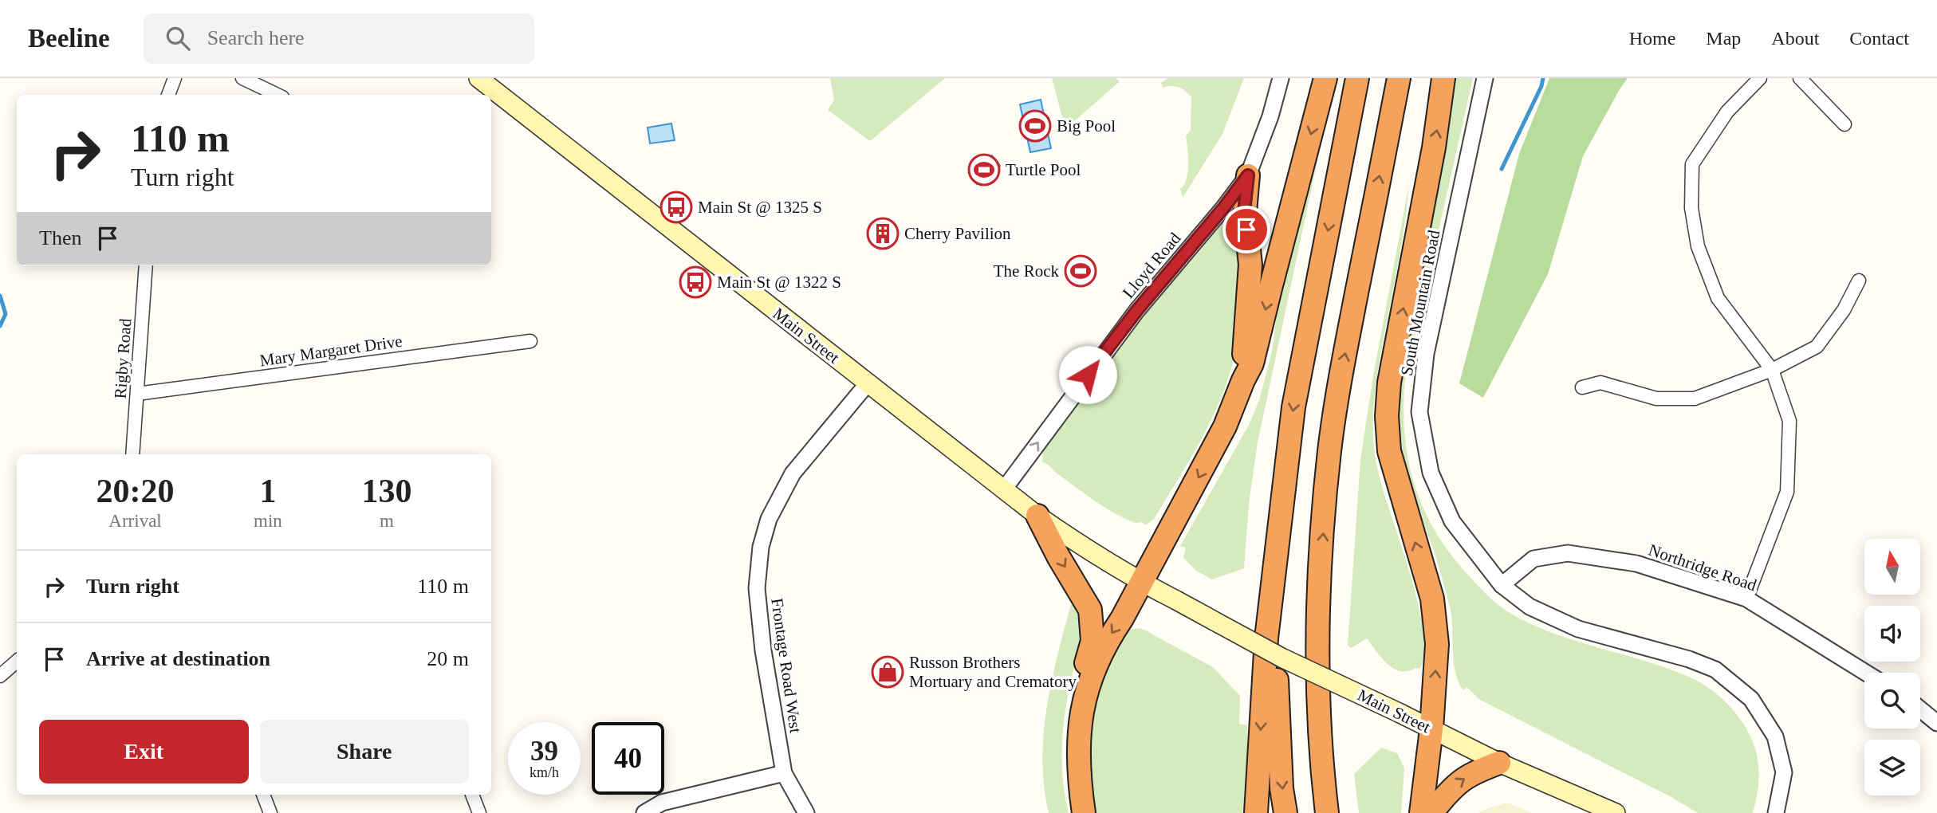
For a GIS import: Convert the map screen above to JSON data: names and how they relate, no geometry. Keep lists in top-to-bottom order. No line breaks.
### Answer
{"streets":{"main road":["Main Street"],"street":["Lloyd Road","South Mountain Road","Mary Margaret Drive","Rigby Road","Northridge Road","Frontage Road West"]},"crossings":[["Lloyd Road","Main Street"],["South Mountain Road","Northridge Road"],["Main Street","Frontage Road West"],["Mary Margaret Drive","Rigby Road"]],"one_way":["Lloyd Road"],"places":{"sports":["Big Pool","Turtle Pool","The Rock"],"bus stop":["Main St @ 1325 S","Main St @ 1322 S"],"building":["Cherry Pavilion"],"shop":["Russon Brothers Mortuary and Crematory"]},"north":"top","page":{"header":"Beeline","search":"Search here","nav":["Home","Map","About","Contact"],"turn":["110 m","Turn right"],"then":"Then","eta":["20:20","Arrival","1","min","130","m"],"list":[{"name":"Turn right","value":"110 m"},{"name":"Arrive at destination","value":"20 m"}],"buttons":["Exit","Share"],"speed":"39 km/h","limit":"40"}}
